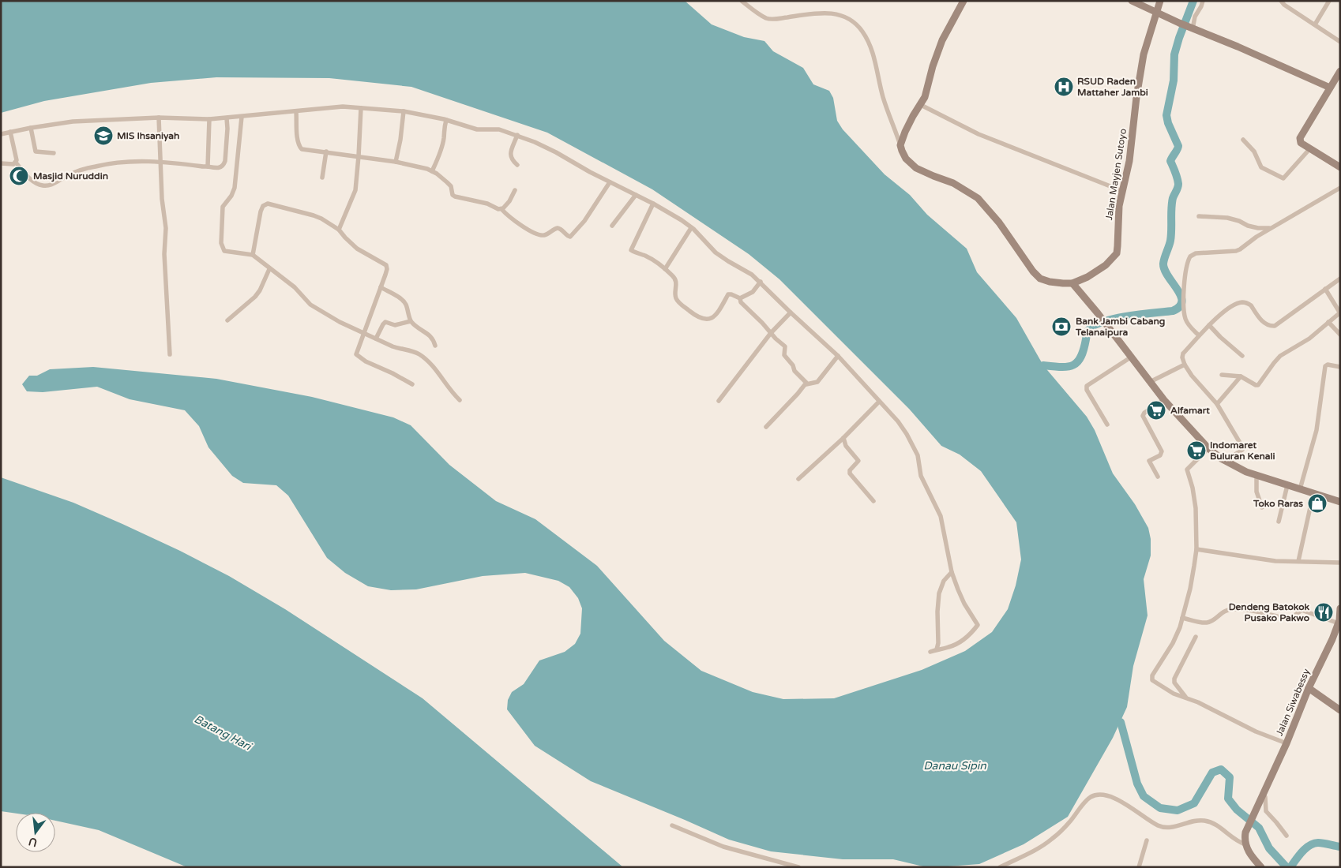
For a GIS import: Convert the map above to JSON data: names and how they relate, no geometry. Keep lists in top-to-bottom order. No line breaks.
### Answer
{"streets":{"main road":["Jalan Mayjen Sutoyo","Jalan Siwabessy"]},"water":["Batang Hari","Danau Sipin"],"places":{"hospital":["RSUD Raden Mattaher Jambi"],"school or university":["MIS Ihsaniyah"],"mosque":["Masjid Nuruddin"],"bank":["Bank Jambi Cabang Telanaipura"],"supermarket":["Alfamart","Indomaret Buluran Kenali"],"shop":["Toko Raras"],"restaurant":["Dendeng Batokok Pusako Pakwo"]},"north":"bottom"}
